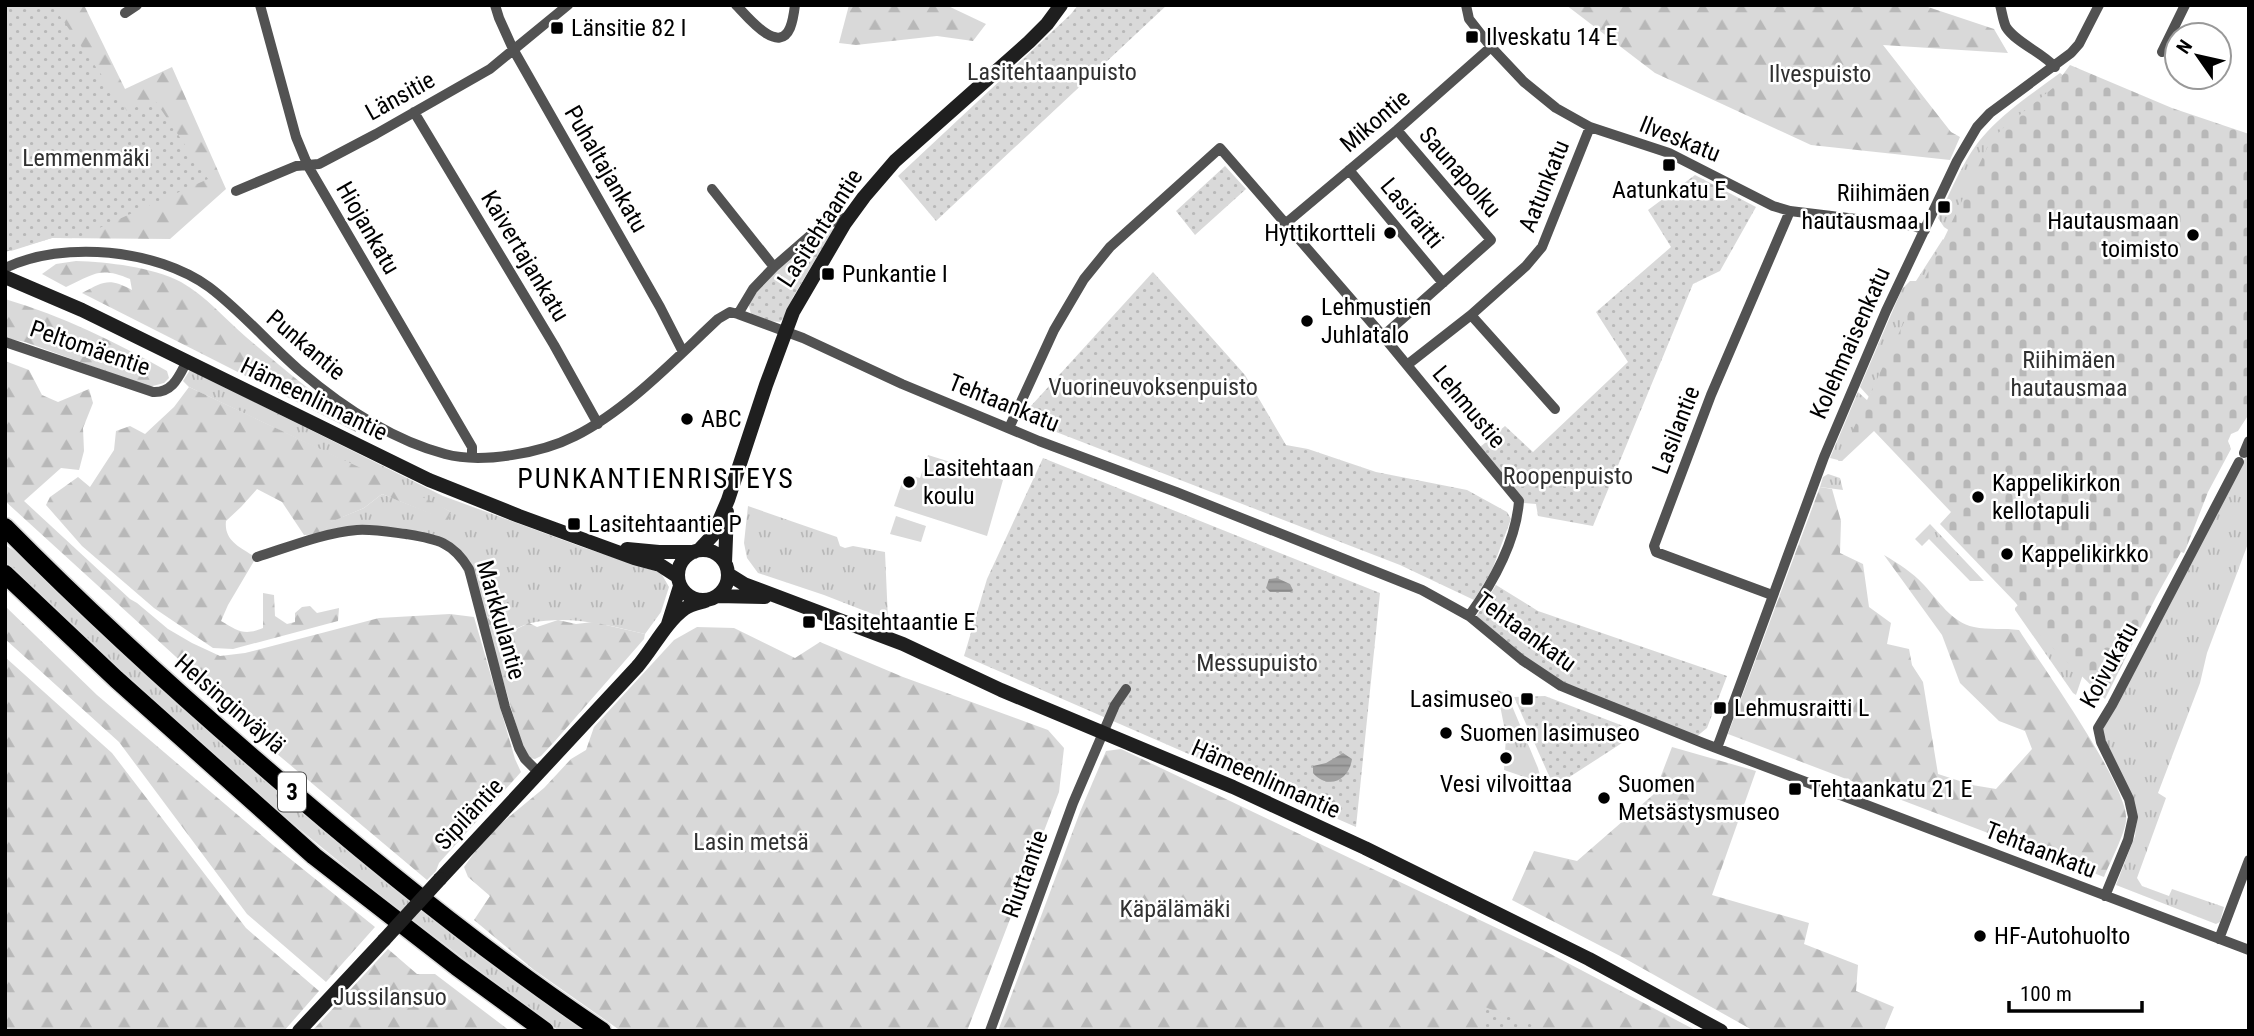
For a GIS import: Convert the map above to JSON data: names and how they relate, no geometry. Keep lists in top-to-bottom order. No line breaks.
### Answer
{"streets":{"highway":["Helsinginväylä","3"],"main road":["Lasitehtaantie","Hämeenlinnantie","Sipiläntie"],"street":["Länsitie","Mikontie","Ilveskatu","Puhaltajankatu","Saunapolku","Aatunkatu","Lasiraitti","Hiojankatu","Kaivertajankatu","Kolehmaisenkatu","Punkantie","Peltomäentie","Tehtaankatu","Lehmustie","Lasilantie","Markkulantie","Koivukatu","Riuttantie"]},"crossings":[["Länsitie","Puhaltajankatu"],["Länsitie","Hiojankatu"],["Länsitie","Kaivertajankatu"],["Mikontie","Ilveskatu"],["Mikontie","Saunapolku"],["Mikontie","Lasiraitti"],["Mikontie","Lehmustie"],["Ilveskatu","Aatunkatu"],["Ilveskatu","Kolehmaisenkatu"],["Ilveskatu","Lasilantie"],["Puhaltajankatu","Punkantie"],["Saunapolku","Lasiraitti"],["Aatunkatu","Lehmustie"],["Hiojankatu","Punkantie"],["Lasitehtaantie","Hämeenlinnantie"],["Lasitehtaantie","Tehtaankatu"],["Lasitehtaantie","Sipiläntie"],["Kaivertajankatu","Punkantie"],["Kolehmaisenkatu","Tehtaankatu"],["Kolehmaisenkatu","Lasilantie"],["Punkantie","Hämeenlinnantie"],["Peltomäentie","Hämeenlinnantie"],["Hämeenlinnantie","Sipiläntie"],["Hämeenlinnantie","Riuttantie"],["Tehtaankatu","Lehmustie"],["Tehtaankatu","Koivukatu"],["Markkulantie","Sipiläntie"]],"districts":["PUNKANTIENRISTEYS"],"parks":["Lasitehtaanpuisto","Ilvespuisto","Lemmenmäki","Riihimäen hautausmaa","Vuorineuvoksenpuisto","Roopenpuisto","Messupuisto","Lasin metsä","Käpälämäki","Jussilansuo"],"places":{"transit":["Länsitie 82 I","Ilveskatu 14 E","Aatunkatu E","Riihimäen hautausmaa I","Punkantie I","Lasitehtaantie P","Lasitehtaantie E","Lasimuseo","Lehmusraitti L","Tehtaankatu 21 E"],"other":["Hyttikortteli","Hautausmaan toimisto","Lehmustien Juhlatalo","ABC","Lasitehtaan koulu","Kappelikirkon kellotapuli","Kappelikirkko","Suomen lasimuseo","Vesi vilvoittaa","Suomen Metsästysmuseo","HF-Autohuolto"]},"scale_bar":"100 m","north":"top left"}
